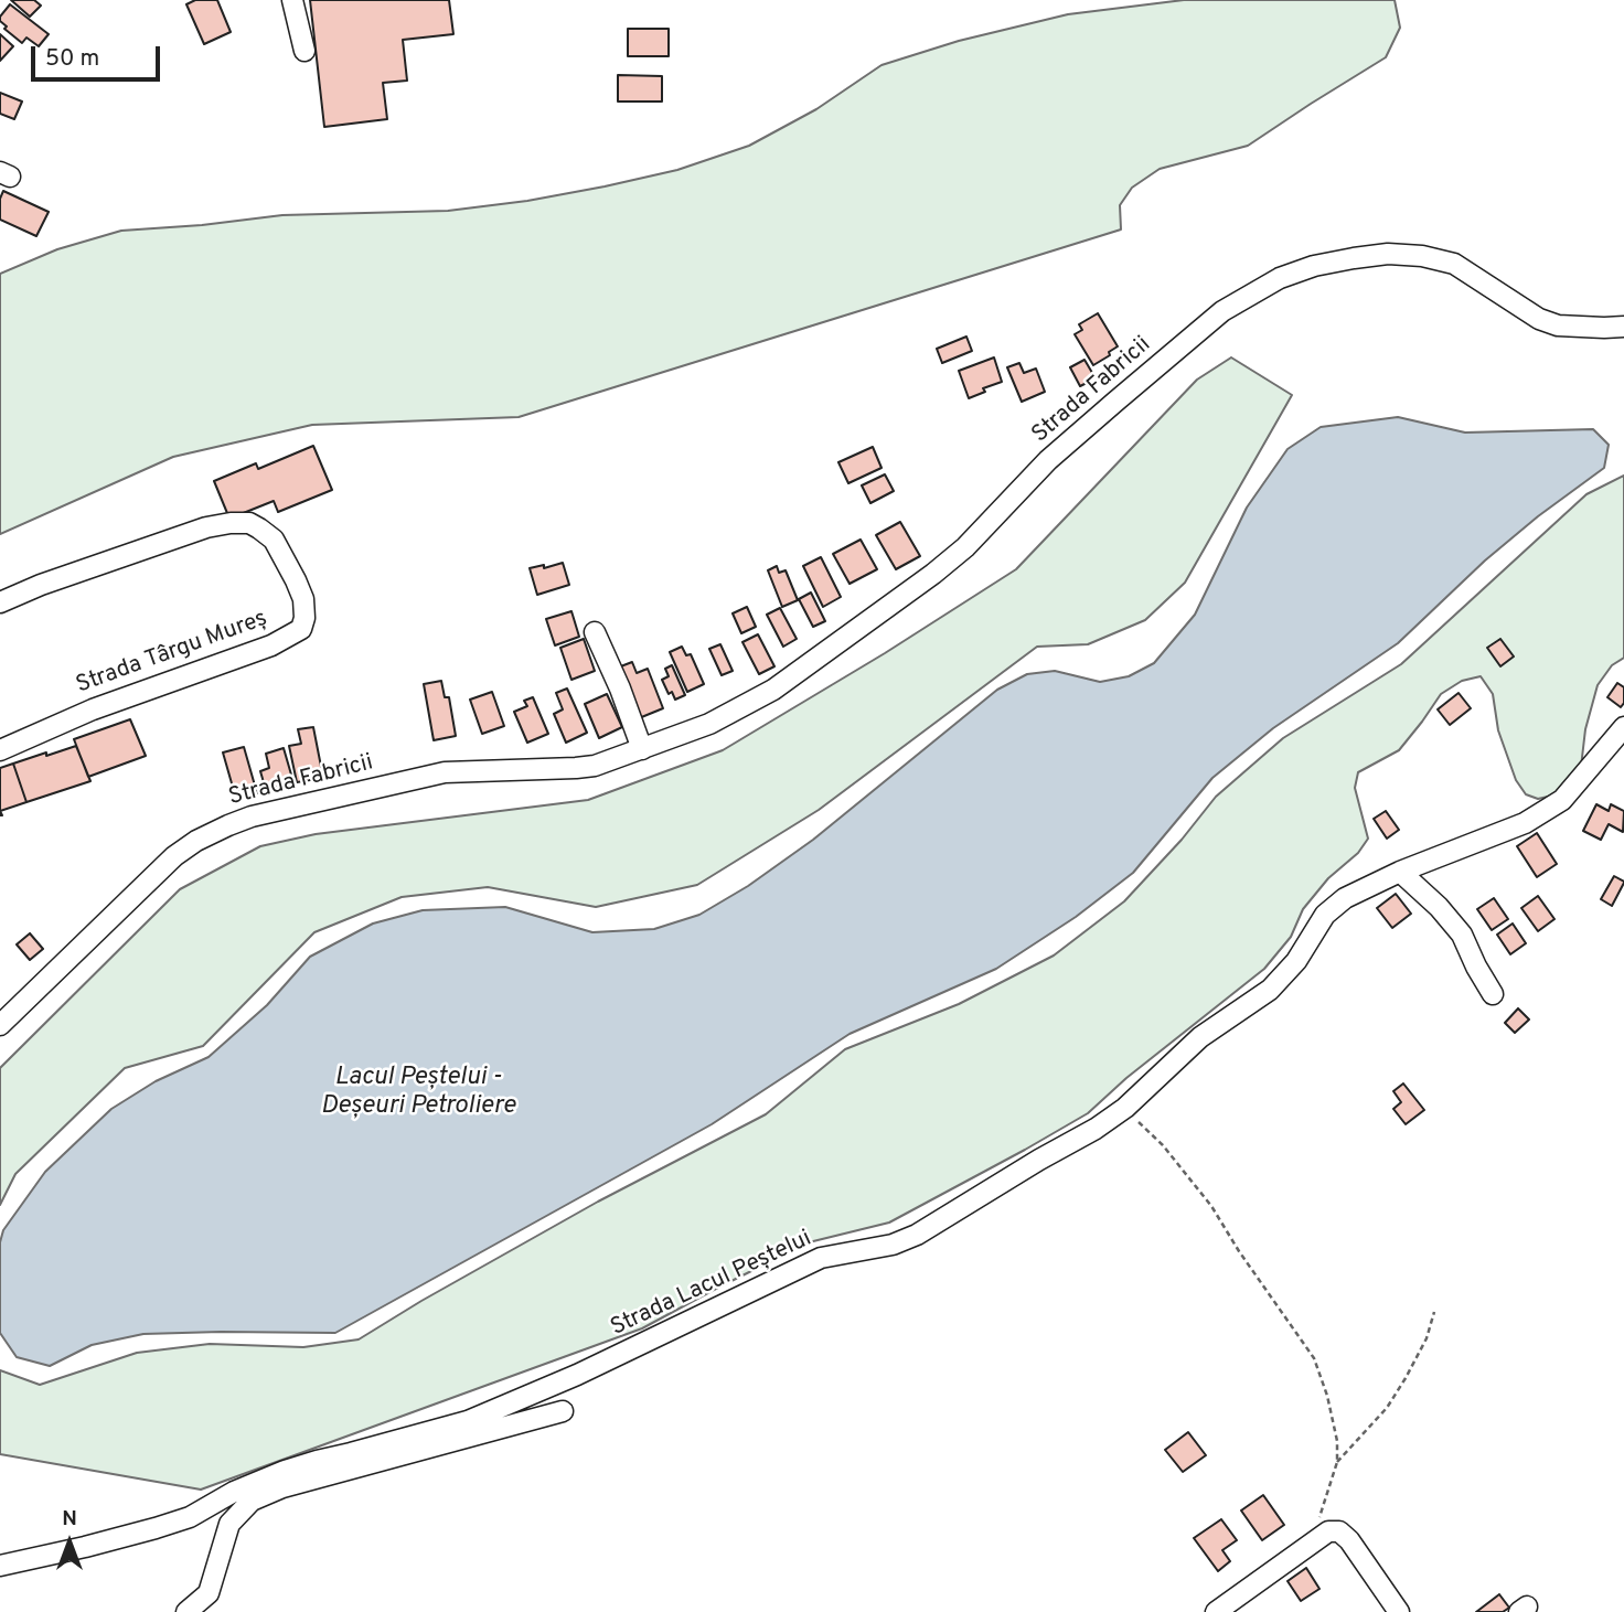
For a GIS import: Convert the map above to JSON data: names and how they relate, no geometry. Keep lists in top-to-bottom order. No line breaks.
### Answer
{"streets":{"street":["Strada Fabricii","Strada Târgu Mureș","Strada Lacul Peștelui"]},"water":["Lacul Peștelui - Deșeuri Petroliere"],"scale_bar":"50 m","north":"top"}
